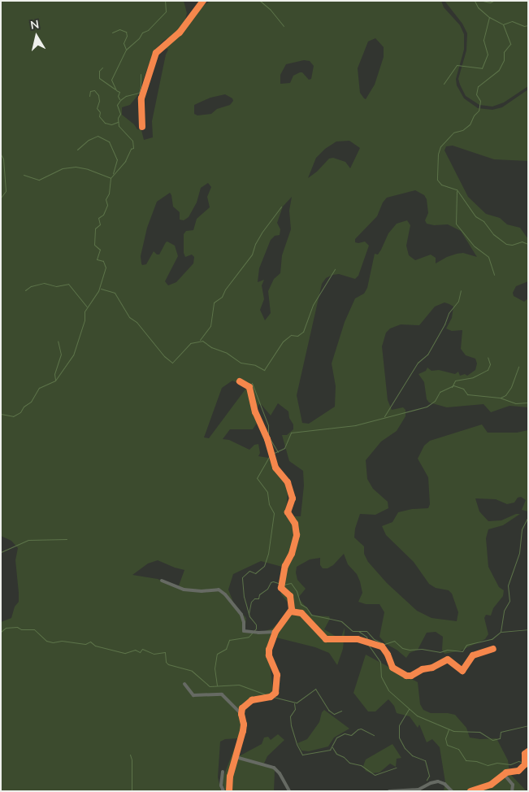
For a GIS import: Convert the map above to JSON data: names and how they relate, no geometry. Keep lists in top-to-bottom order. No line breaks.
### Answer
{"north":"top"}
